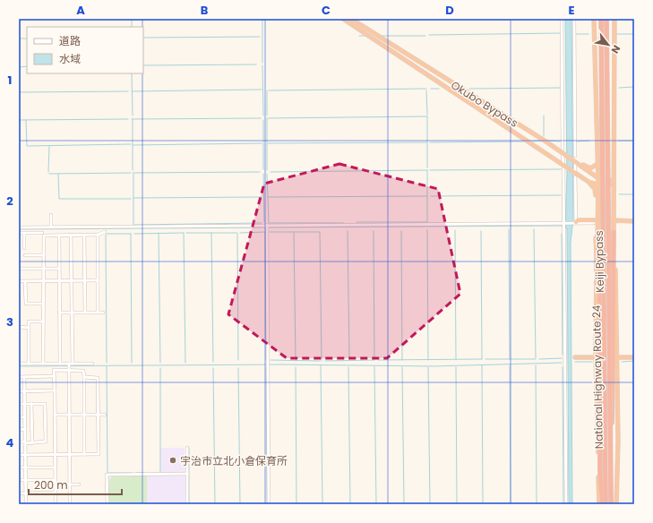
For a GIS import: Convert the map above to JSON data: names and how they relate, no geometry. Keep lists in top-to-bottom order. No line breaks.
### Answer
{"streets":{"highway":["Okubo Bypass","Keiji Bypass","National Highway Route 24"]},"crossings":[["Okubo Bypass","National Highway Route 24"]],"places":["宇治市立北小倉保育所"],"legend":["道路","水域"],"scale_bar":"200 m","north":"bottom right","grid":{"columns":["A","B","C","D","E"],"rows":["1","2","3","4"]}}
